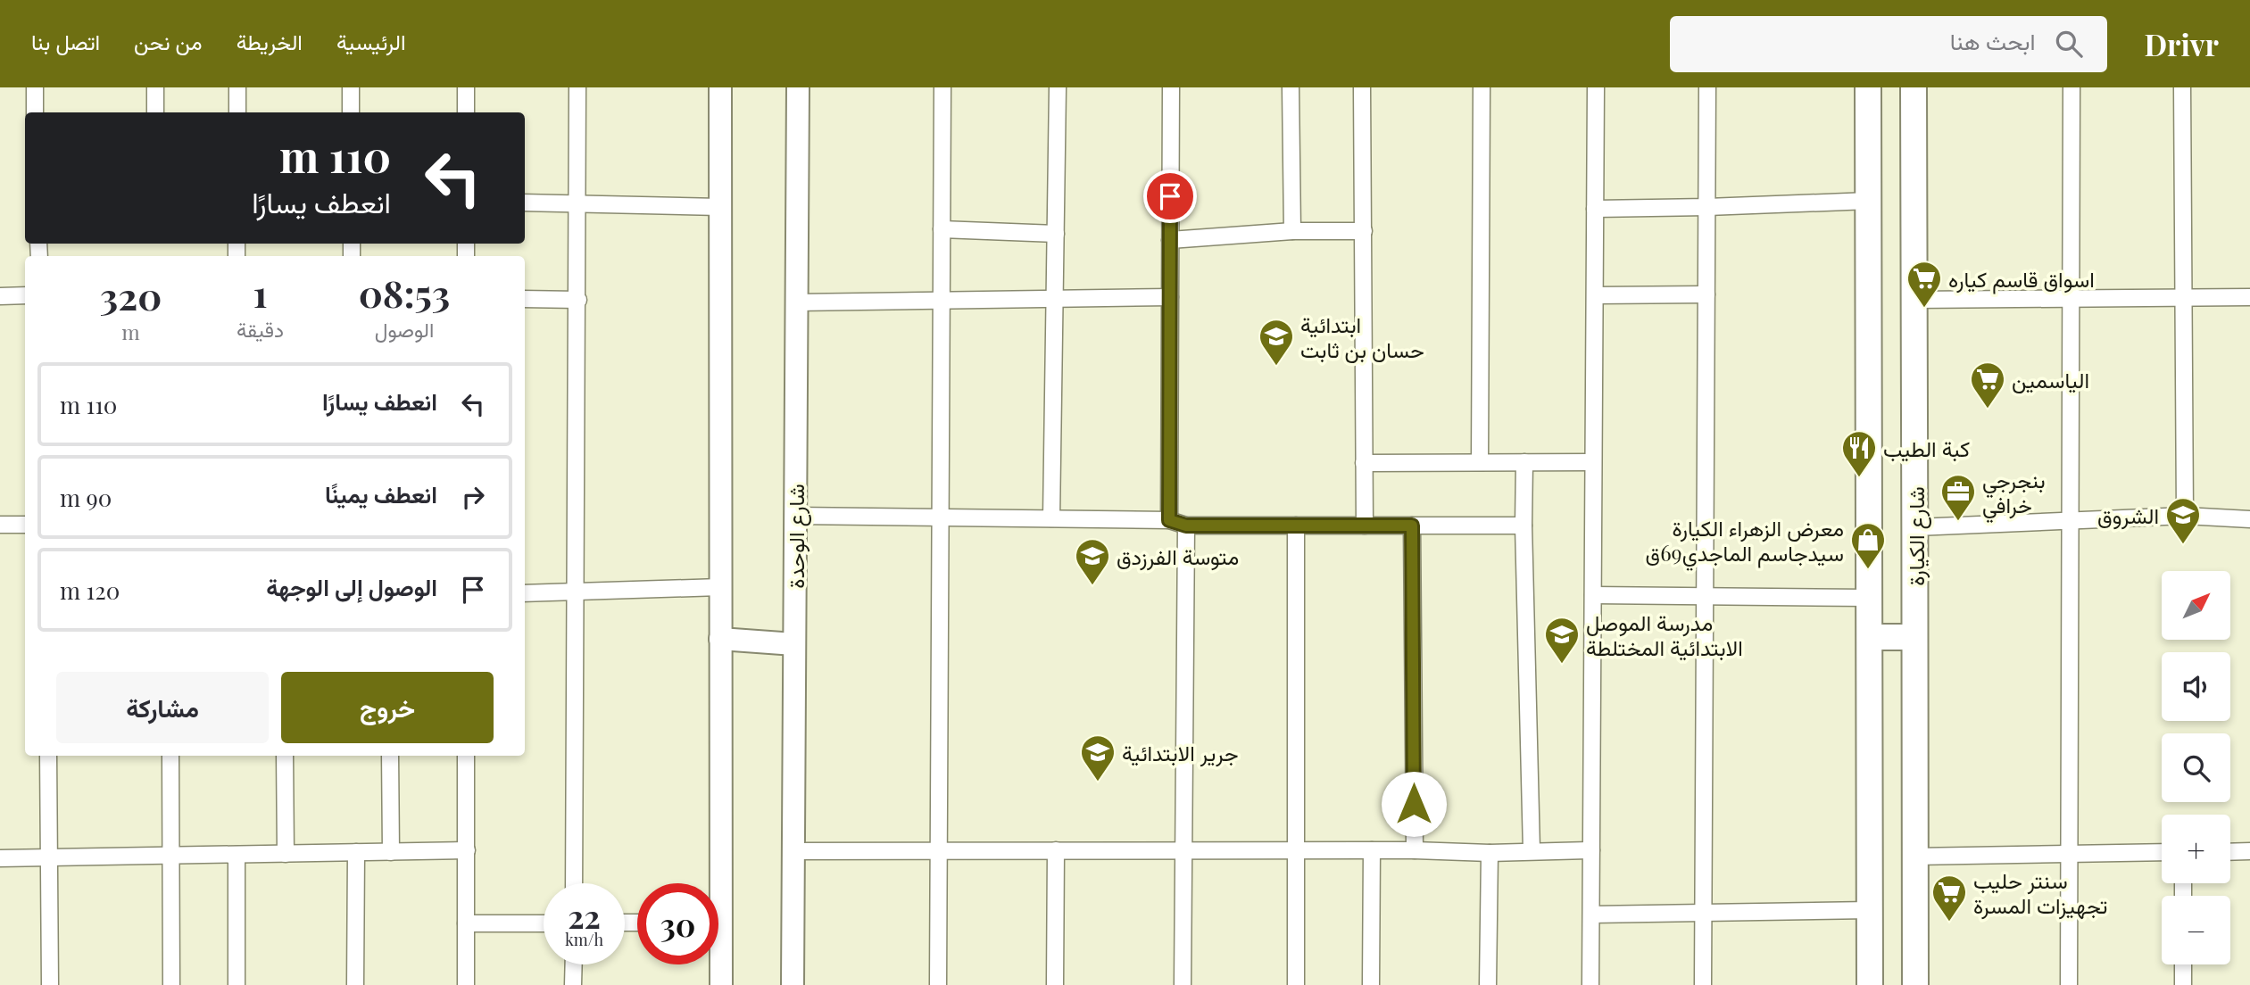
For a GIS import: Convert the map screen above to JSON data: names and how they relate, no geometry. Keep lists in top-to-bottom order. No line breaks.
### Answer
{"streets":{"main road":["شارع الكيارة"],"street":["شارع الوحدة"]},"places":{"supermarket":["اسواق قاسم كياره","الياسمين","سنتر حليب تجهيزات المسرة"],"school or university":["ابتدائية حسان بن ثابت","الشروق","متوسة الفرزدق","مدرسة الموصل الابتدائية المختلطة","جرير الابتدائية"],"restaurant":["كبة الطيب"],"office":["بنجرجي خرافي"],"shop":["معرض الزهراء الكيارة سيدجاسم الماجدي69ق"]},"north":"top right","page":{"header":"Drivr","search":"ابحث هنا","nav":["الرئيسية","الخريطة","من نحن","اتصل بنا"],"turn":["110 m","انعطف يسارًا"],"eta":["08:53","الوصول","1","دقيقة","320","m"],"list":[{"name":"انعطف يسارًا","value":"110 m"},{"name":"انعطف يمينًا","value":"90 m"},{"name":"الوصول إلى الوجهة","value":"120 m"}],"map_buttons":["+","−"],"buttons":["خروج","مشاركة"],"speed":"22 km/h","limit":"30"}}
